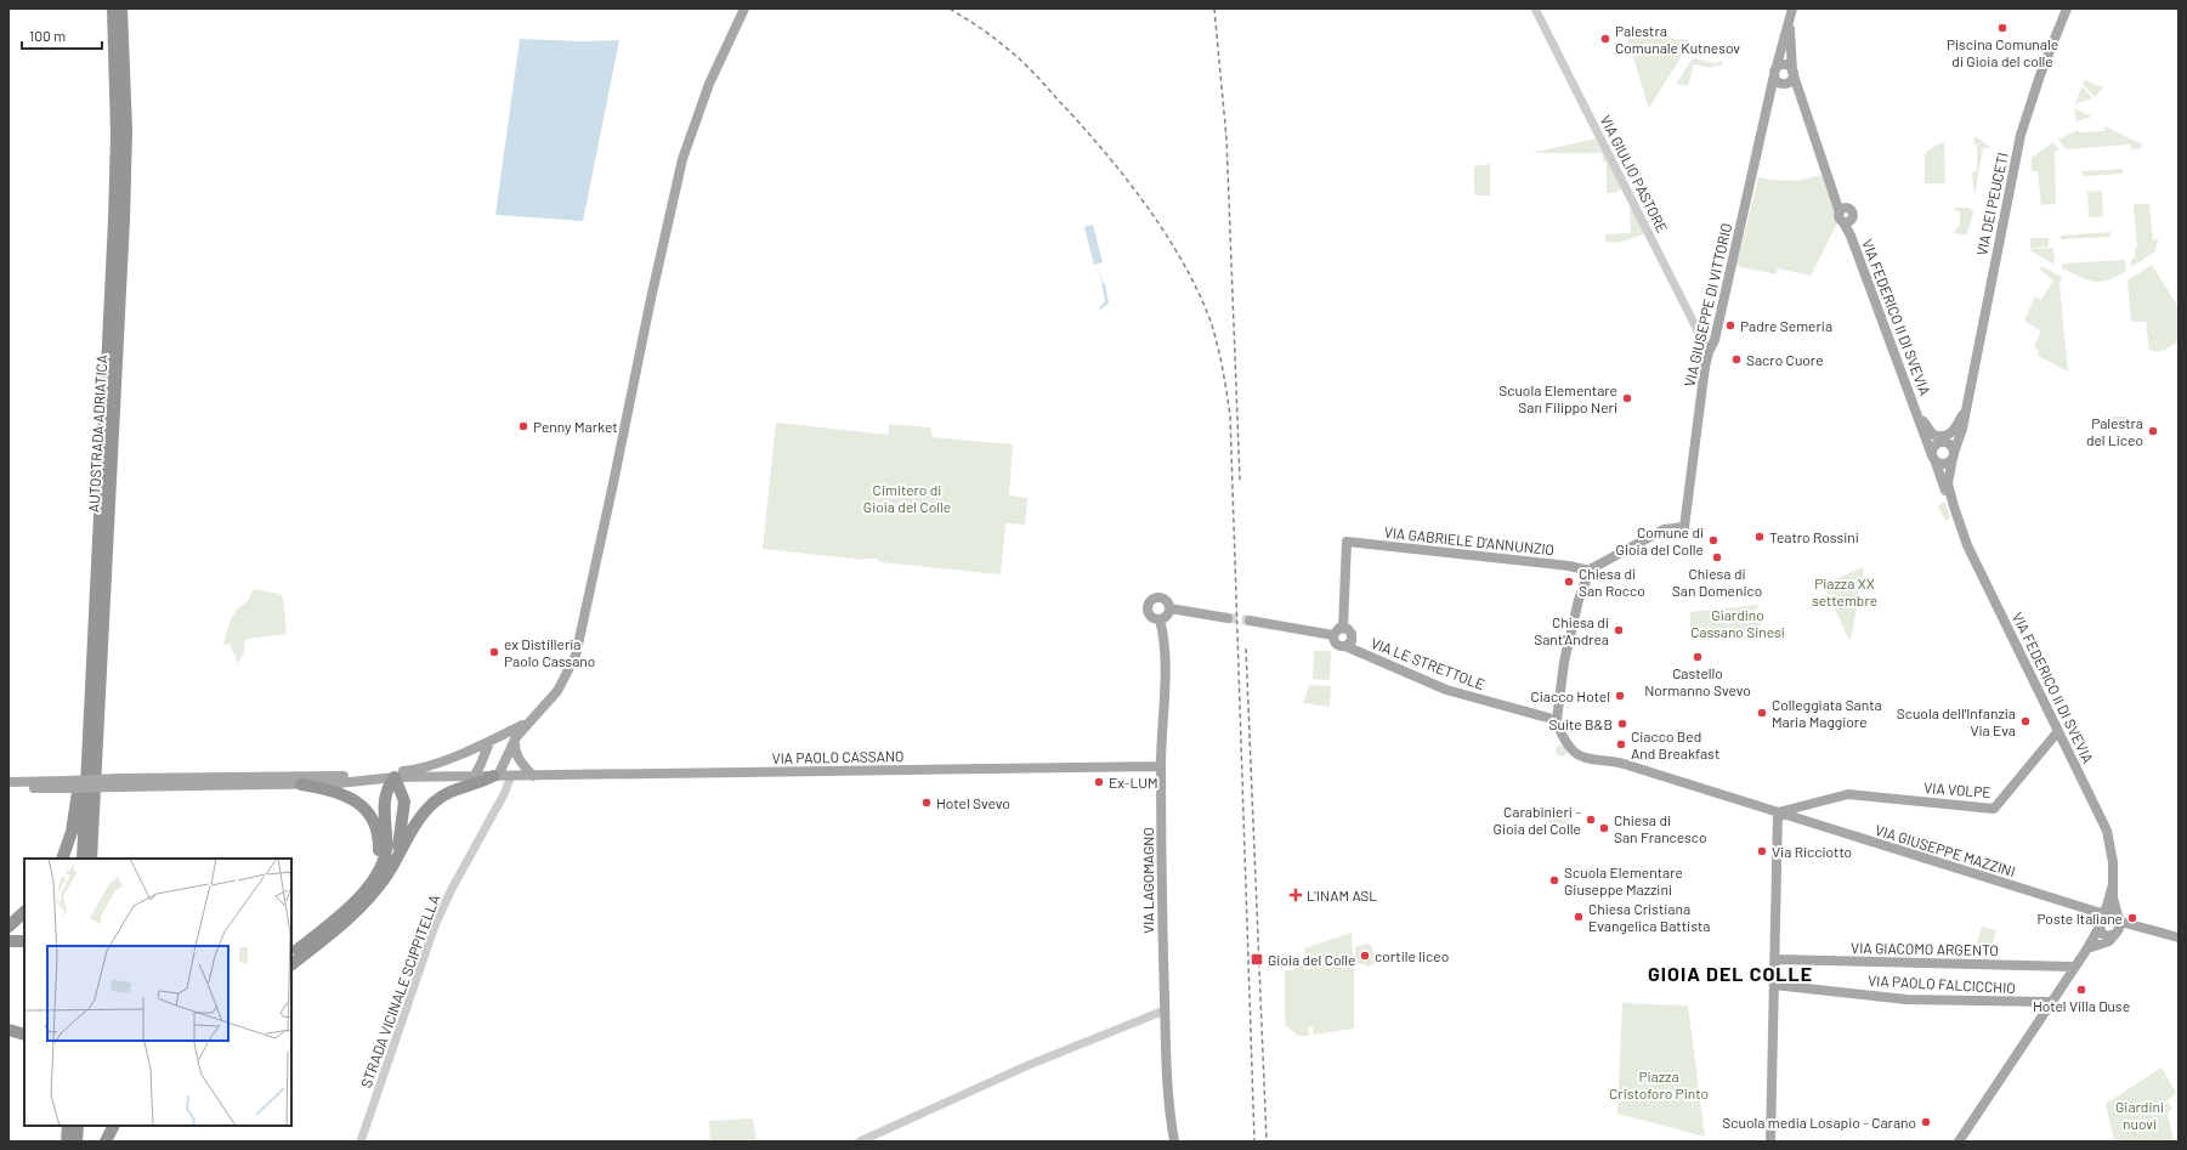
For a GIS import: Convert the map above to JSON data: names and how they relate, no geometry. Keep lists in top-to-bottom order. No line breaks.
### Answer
{"streets":{"highway":["AUTOSTRADA ADRIATICA"],"main road":["VIA DEI PEUCETI","VIA GIUSEPPE DI VITTORIO","VIA FEDERICO II DI SVEVIA","VIA GABRIELE D'ANNUNZIO","VIA LE STRETTOLE","VIA PAOLO CASSANO","VIA VOLPE","VIA GIUSEPPE MAZZINI","VIA LAGOMAGNO","VIA GIACOMO ARGENTO","VIA PAOLO FALCICCHIO"],"street":["VIA GIULIO PASTORE","STRADA VICINALE SCIPPITELLA"]},"crossings":[["VIA GIULIO PASTORE","VIA GIUSEPPE DI VITTORIO"],["VIA DEI PEUCETI","VIA FEDERICO II DI SVEVIA"],["VIA GIUSEPPE DI VITTORIO","VIA GABRIELE D'ANNUNZIO"],["VIA FEDERICO II DI SVEVIA","VIA VOLPE"],["VIA FEDERICO II DI SVEVIA","VIA GIUSEPPE MAZZINI"],["VIA GABRIELE D'ANNUNZIO","VIA LE STRETTOLE"],["VIA LE STRETTOLE","VIA GIUSEPPE MAZZINI"],["VIA PAOLO CASSANO","VIA LAGOMAGNO"],["VIA PAOLO CASSANO","STRADA VICINALE SCIPPITELLA"],["VIA VOLPE","VIA GIUSEPPE MAZZINI"]],"districts":["GIOIA DEL COLLE"],"parks":["Cimitero di Gioia del Colle","Piazza XX settembre","Giardino Cassano Sinesi","Piazza Cristoforo Pinto","Giardini nuovi"],"places":{"other":["Piscina Comunale di Gioia del colle","Palestra Comunale Kutnesov","Padre Semeria","Sacro Cuore","Scuola Elementare San Filippo Neri","Penny Market","Palestra del Liceo","Teatro Rossini","Comune di Gioia del Colle","Chiesa di San Domenico","Chiesa di San Rocco","Chiesa di Sant'Andrea","ex Distilleria Paolo Cassano","Castello Normanno Svevo","Ciacco Hotel","Colleggiata Santa Maria Maggiore","Scuola dell'Infanzia Via Eva","Suite B&B","Ciacco Bed And Breakfast","Ex-LUM","Hotel Svevo","Carabinieri - Gioia del Colle","Chiesa di San Francesco","Via Ricciotto","Scuola Elementare Giuseppe Mazzini","Chiesa Cristiana Evangelica Battista","Poste Italiane","cortile liceo","Hotel Villa Duse","Scuola media Losapio - Carano"],"health":["L'INAM ASL"],"transit":["Gioia del Colle"]},"scale_bar":"100 m"}
